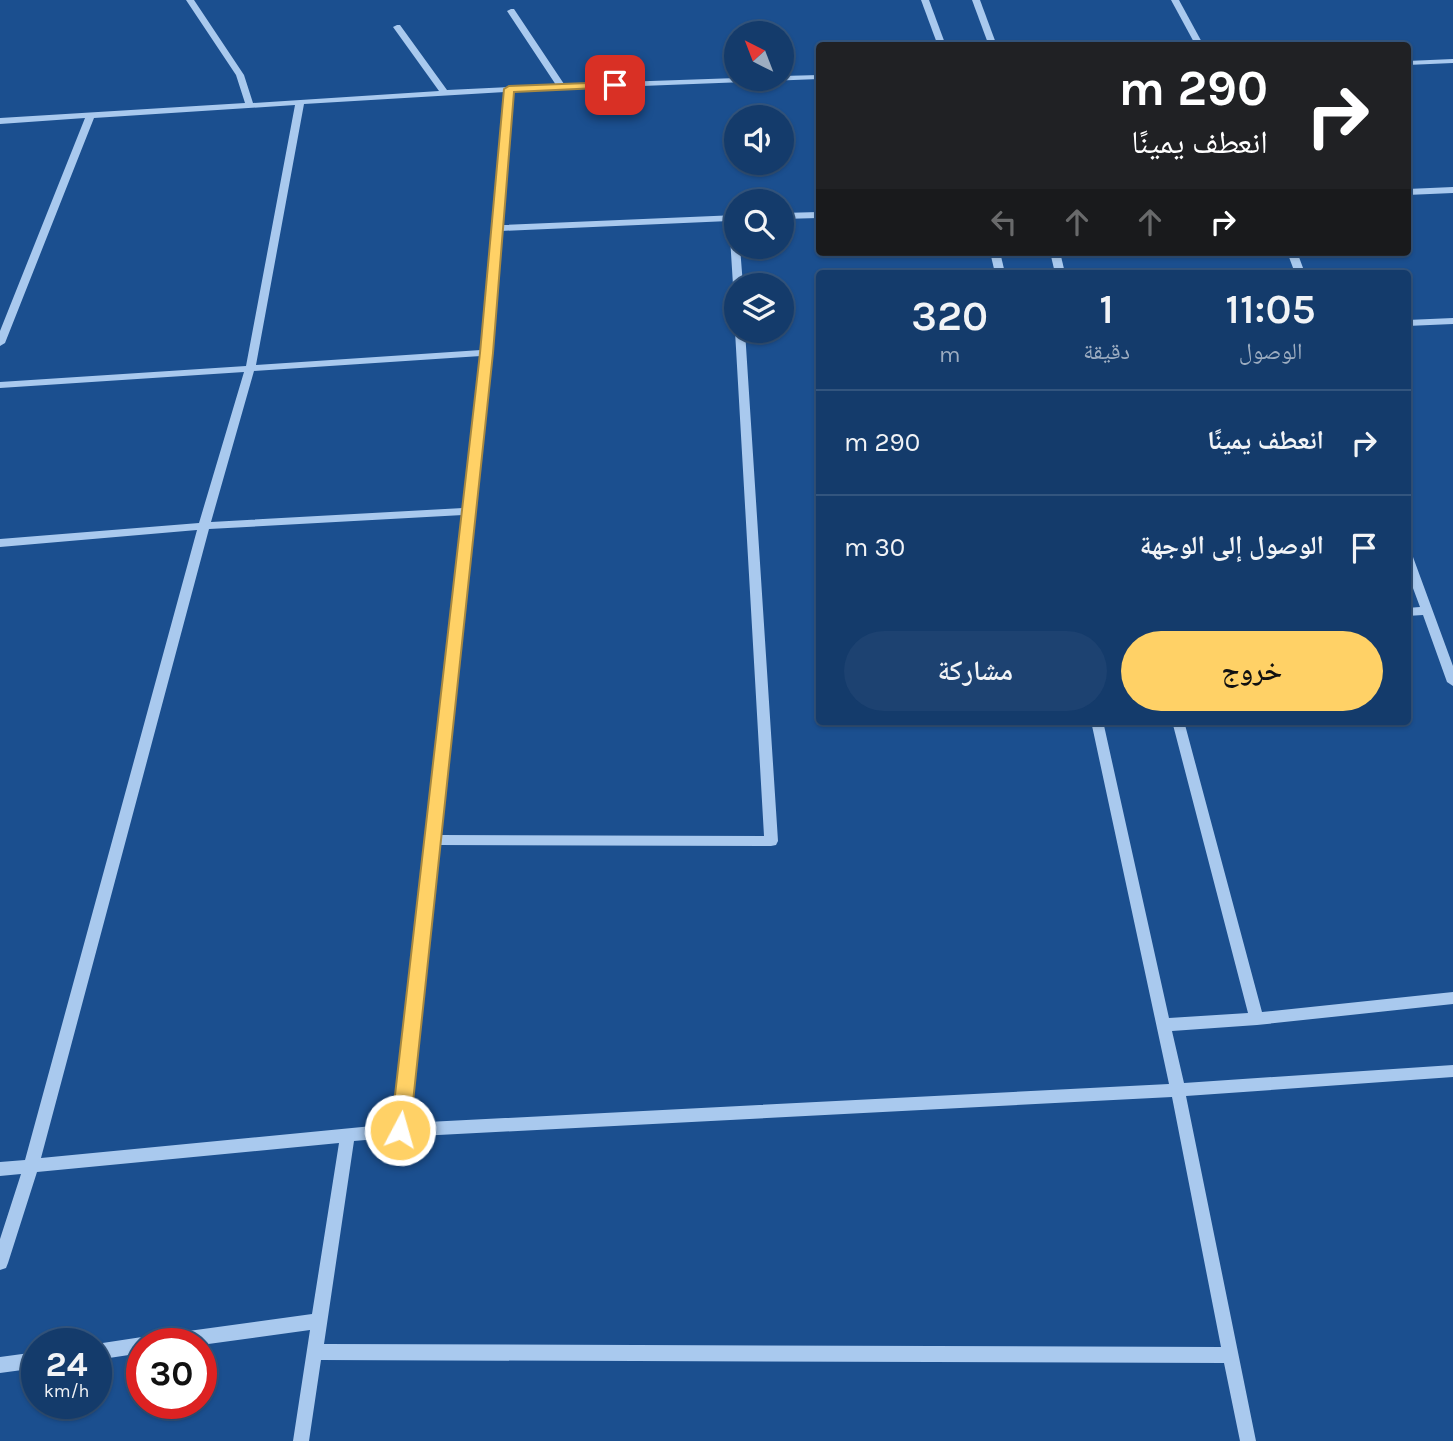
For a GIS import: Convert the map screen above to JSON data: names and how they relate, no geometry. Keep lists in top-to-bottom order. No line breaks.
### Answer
{"north":"top left","page":{"turn":["290 m","انعطف يمينًا"],"eta":["11:05","الوصول","1","دقيقة","320","m"],"list":[{"name":"انعطف يمينًا","value":"290 m"},{"name":"الوصول إلى الوجهة","value":"30 m"}],"buttons":["خروج","مشاركة"],"speed":"24 km/h","limit":"30"}}
